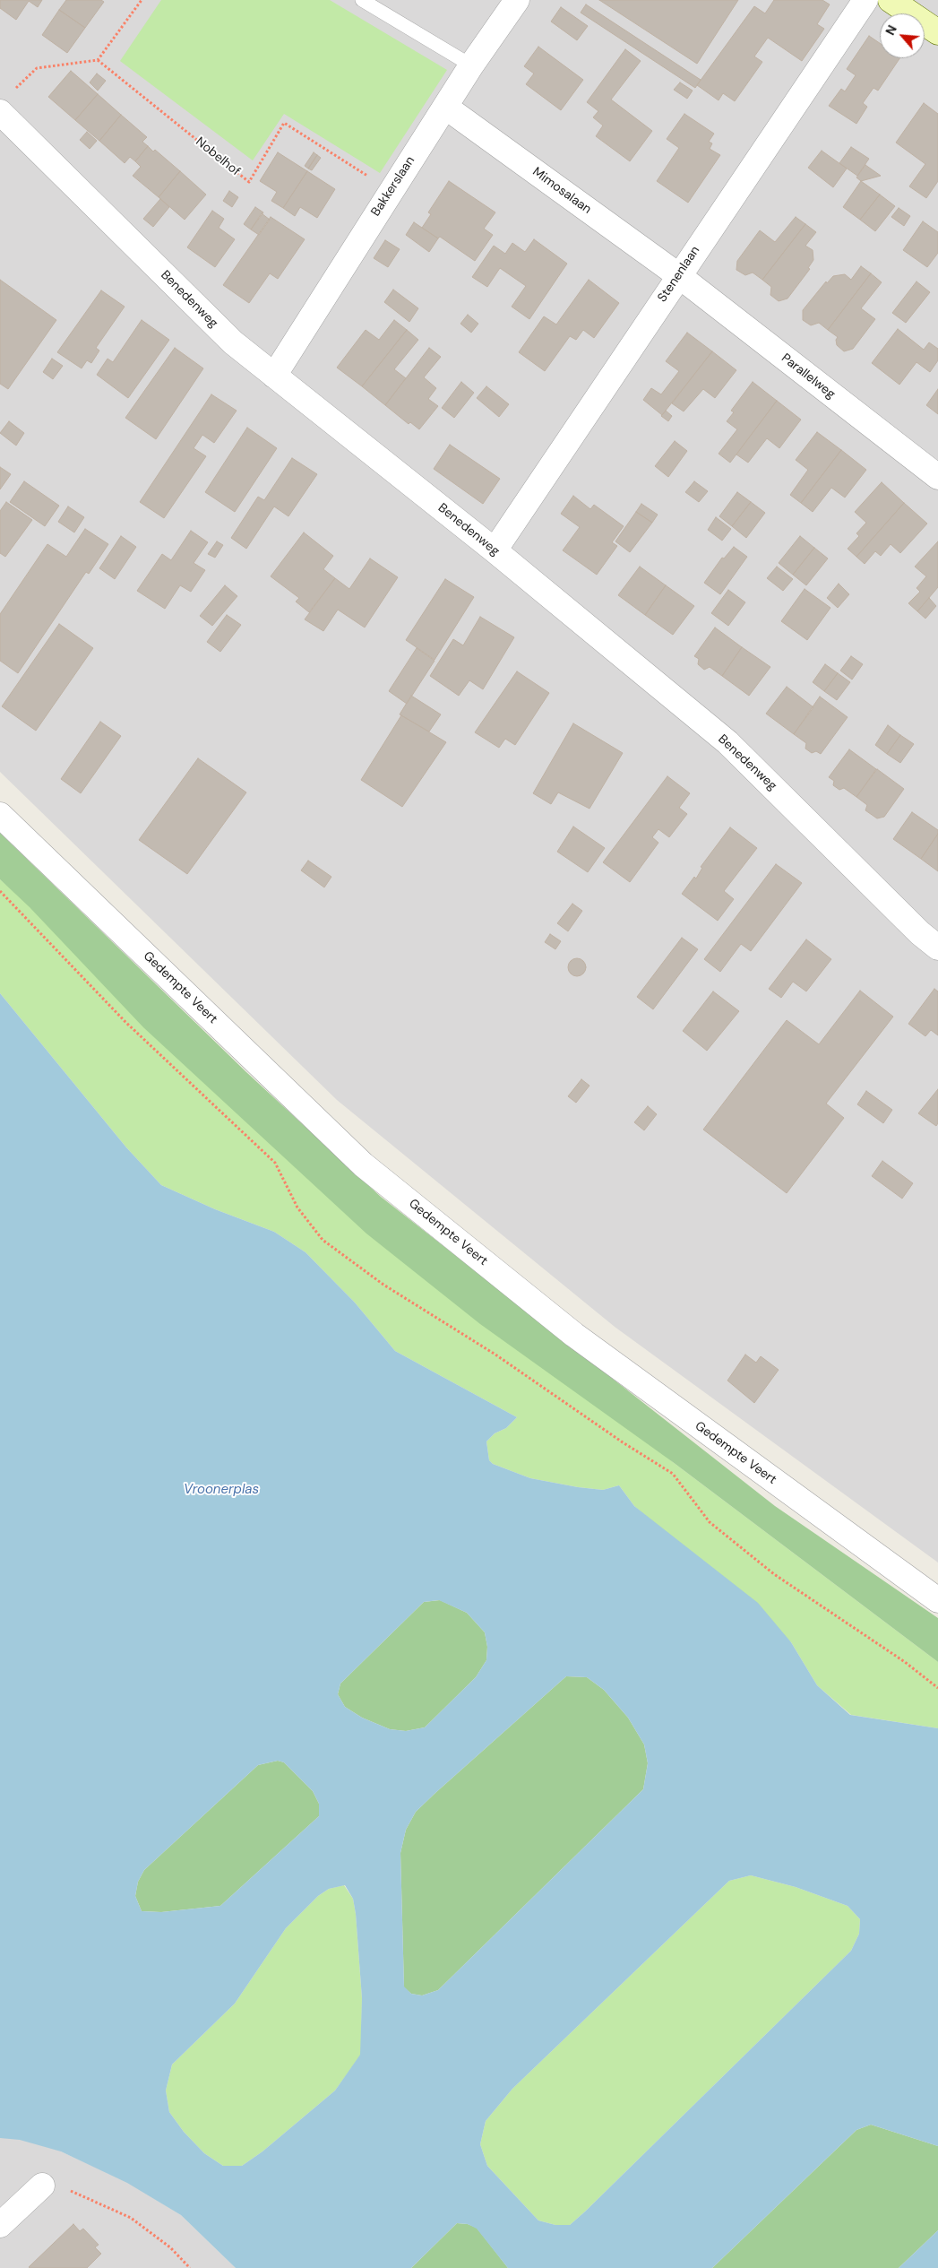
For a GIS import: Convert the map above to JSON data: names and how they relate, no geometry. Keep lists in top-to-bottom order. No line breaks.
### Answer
{"streets":{"street":["Bakkerslaan","Mimosalaan","Stenenlaan","Benedenweg","Parallelweg","Gedempte Veert"],"path":["Nobelhof"]},"crossings":[["Nobelhof","Bakkerslaan"],["Bakkerslaan","Mimosalaan"],["Bakkerslaan","Benedenweg"],["Mimosalaan","Stenenlaan"],["Mimosalaan","Parallelweg"],["Stenenlaan","Benedenweg"],["Stenenlaan","Parallelweg"]],"water":["Vroonerplas"],"north":"top left"}
